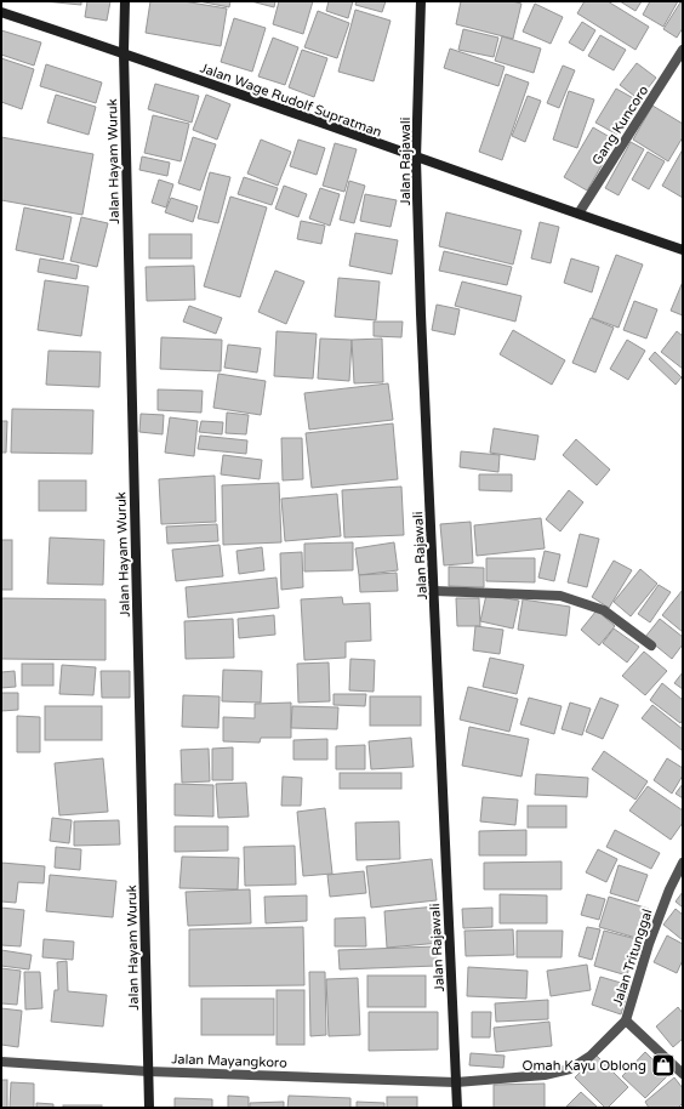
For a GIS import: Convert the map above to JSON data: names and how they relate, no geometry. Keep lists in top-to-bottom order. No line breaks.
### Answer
{"streets":{"main road":["Jalan Wage Rudolf Supratman","Jalan Hayam Wuruk","Jalan Rajawali"],"street":["Gang Kuncoro","Jalan Tritunggal","Jalan Mayangkoro"]},"crossings":[["Jalan Wage Rudolf Supratman","Gang Kuncoro"],["Jalan Wage Rudolf Supratman","Jalan Hayam Wuruk"],["Jalan Wage Rudolf Supratman","Jalan Rajawali"],["Jalan Hayam Wuruk","Jalan Mayangkoro"],["Jalan Rajawali","Jalan Tritunggal"],["Jalan Rajawali","Jalan Mayangkoro"],["Jalan Tritunggal","Jalan Mayangkoro"]],"places":{"shop":["Omah Kayu Oblong"]}}
